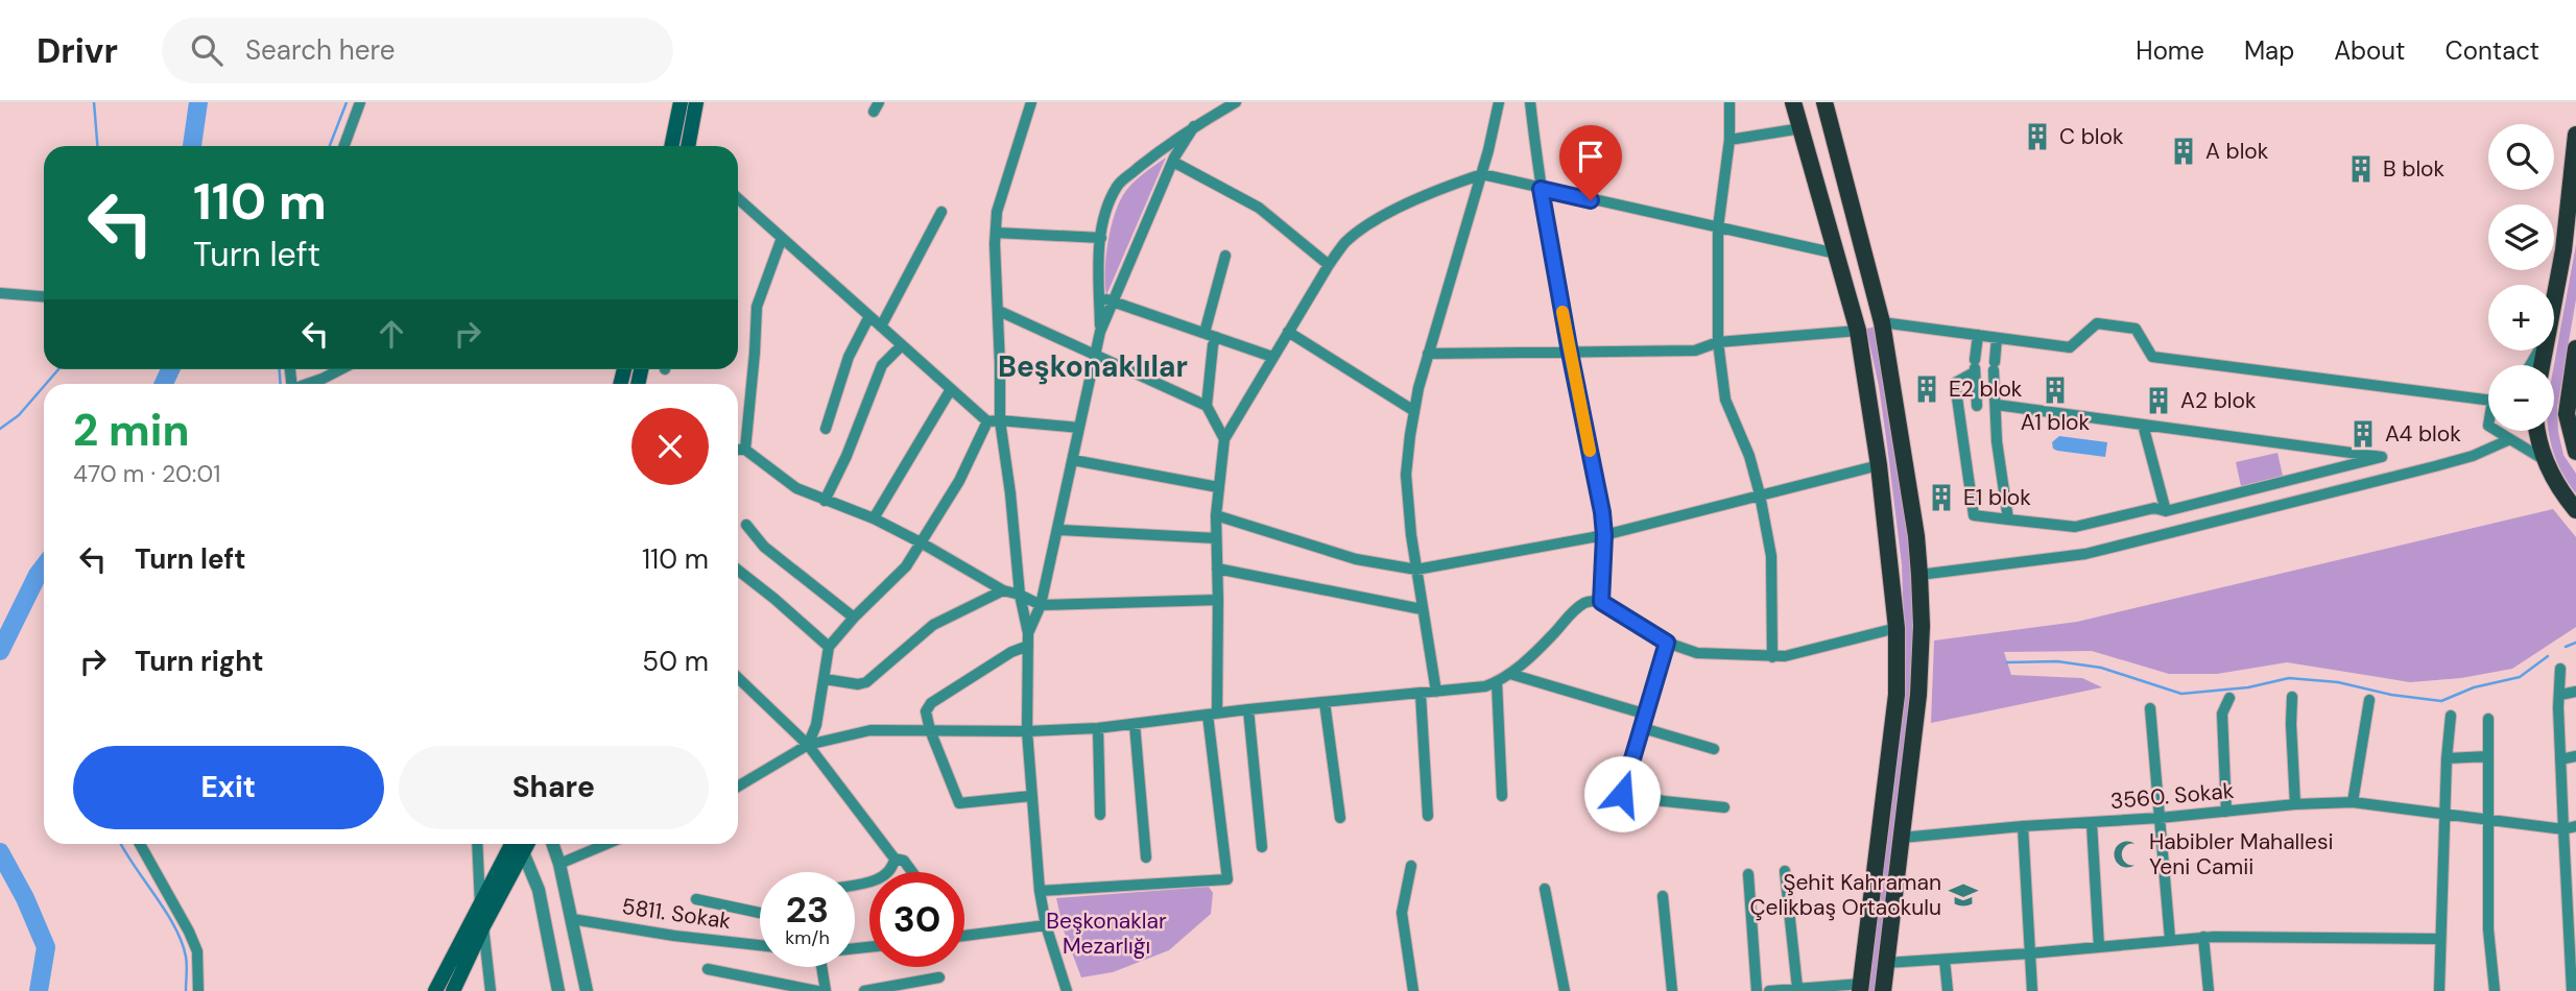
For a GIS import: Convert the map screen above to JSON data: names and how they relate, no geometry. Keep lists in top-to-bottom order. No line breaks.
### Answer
{"streets":{"street":["3560. Sokak","5811. Sokak"]},"districts":["Beşkonaklılar"],"parks":["Beşkonaklar Mezarlığı"],"places":{"building":["C blok","A blok","B blok","E2 blok","A1 blok","A2 blok","A4 blok","E1 blok"],"mosque":["Habibler Mahallesi Yeni Camii"],"school or university":["Şehit Kahraman Çelikbaş Ortaokulu"]},"page":{"header":"Drivr","search":"Search here","nav":["Home","Map","About","Contact"],"map_buttons":["+","−"],"turn":["110 m","Turn left"],"heading":["2 min","470 m · 20:01"],"list":[{"name":"Turn left","value":"110 m"},{"name":"Turn right","value":"50 m"}],"buttons":["Exit","Share"],"speed":"23 km/h","limit":"30"}}
